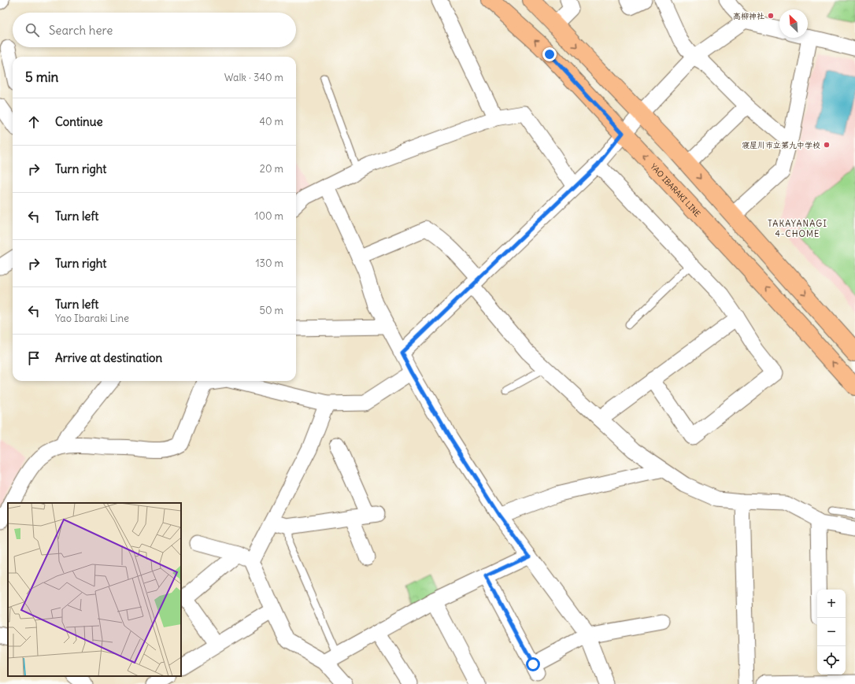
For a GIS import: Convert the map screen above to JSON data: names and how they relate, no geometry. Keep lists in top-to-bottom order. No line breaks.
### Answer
{"streets":{"main road":["YAO IBARAKI LINE"]},"districts":["TAKAYANAGI 4-CHOME"],"places":["高柳神社","寝屋川市立第九中学校"],"north":"top left","page":{"search":"Search here","heading":["5 min","Walk · 340 m"],"list":[["Continue","40 m"],["Turn right","20 m"],["Turn left","100 m"],["Turn right","130 m"],["Turn left","Yao Ibaraki Line","50 m"],"Arrive at destination"],"map_buttons":["+","−"]}}
